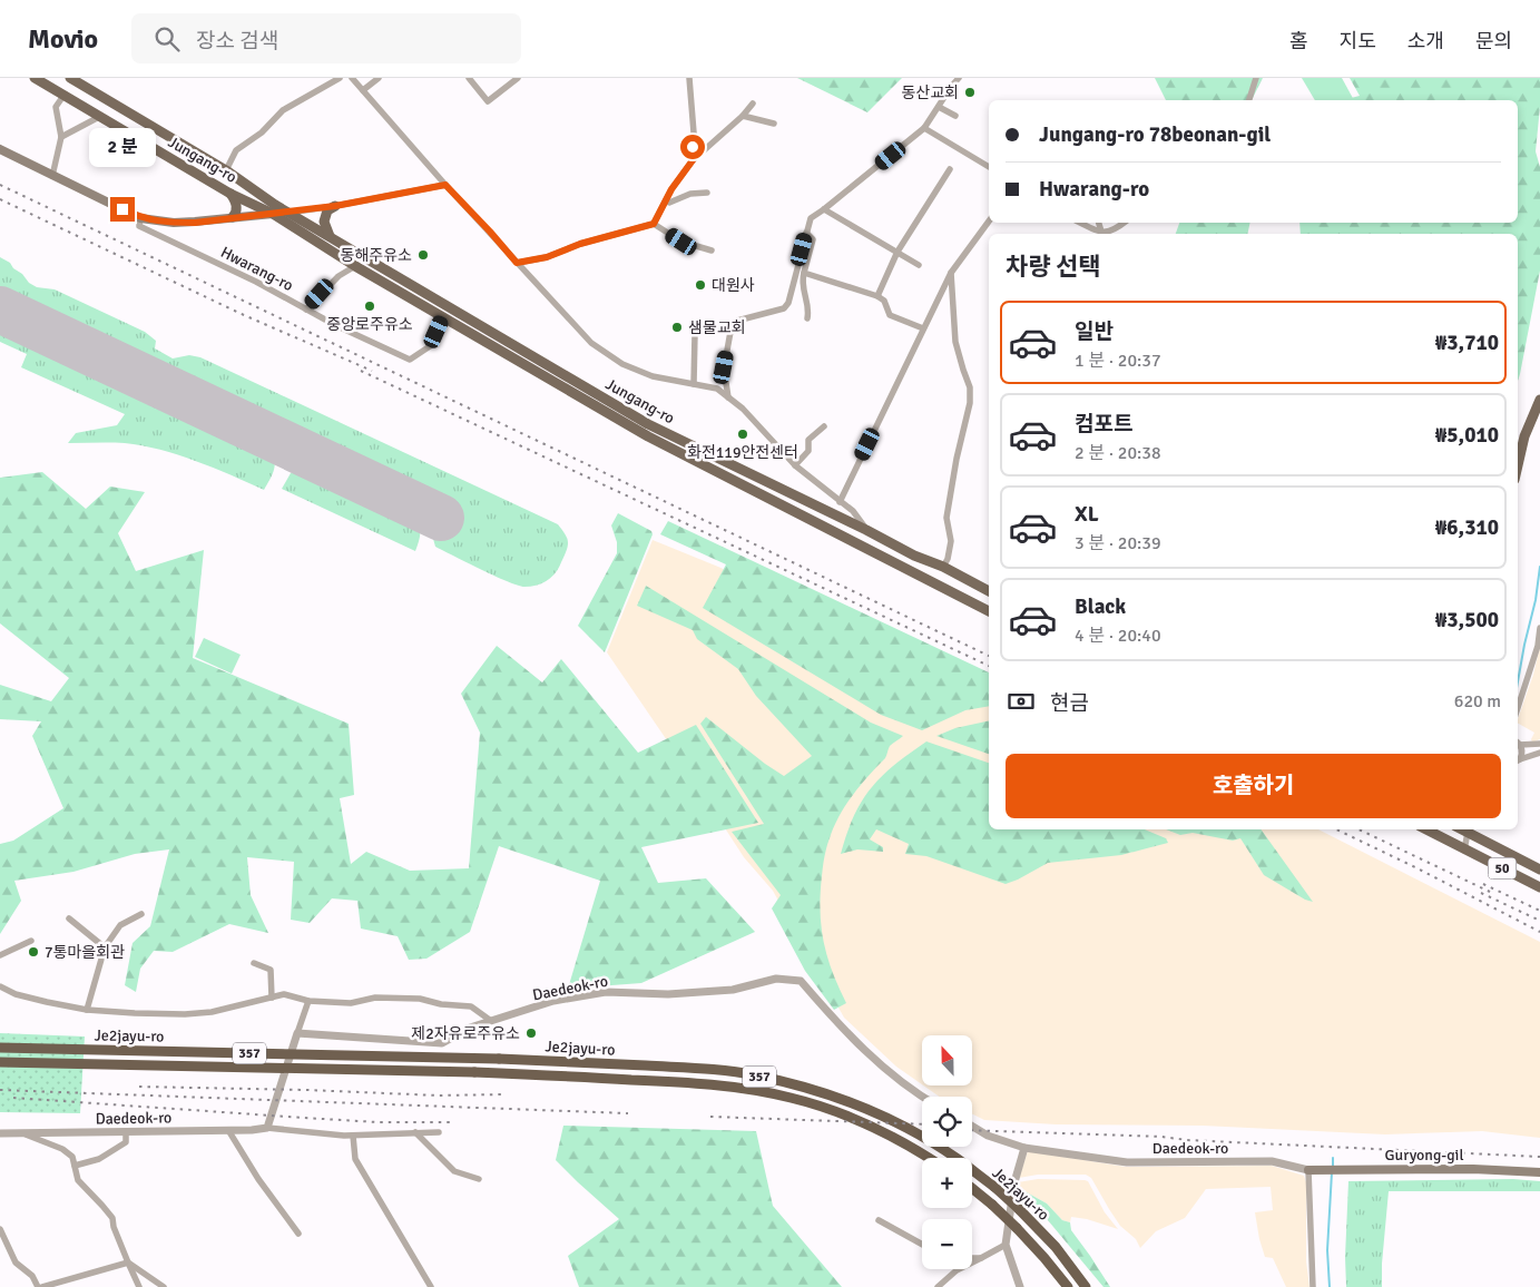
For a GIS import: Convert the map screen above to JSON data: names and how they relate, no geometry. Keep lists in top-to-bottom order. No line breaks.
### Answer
{"streets":{"highway":["Je2jayu-ro","357"],"main road":["Jungang-ro","Hwarang-ro","50","Guryong-gil"],"street":["Daedeok-ro"]},"crossings":[["Jungang-ro","Hwarang-ro"],["Daedeok-ro","Guryong-gil"]],"places":["동산교회","동해주유소","대원사","중앙로주유소","샘물교회","화전119안전센터","7통마을회관","제2자유로주유소"],"north":"top","page":{"header":"Movio","search":"장소 검색","nav":["홈","지도","소개","문의"],"banner":["Jungang-ro 78beonan-gil","Hwarang-ro"],"bubble":"2 분","heading":"차량 선택","list":[{"name":"일반","note":"1 분 · 20:37","value":"₩3,710"},{"name":"컴포트","note":"2 분 · 20:38","value":"₩5,010"},{"name":"XL","note":"3 분 · 20:39","value":"₩6,310"},{"name":"Black","note":"4 분 · 20:40","value":"₩3,500"}],"pay":["현금","620 m"],"buttons":"호출하기","map_buttons":["+","−"]}}
